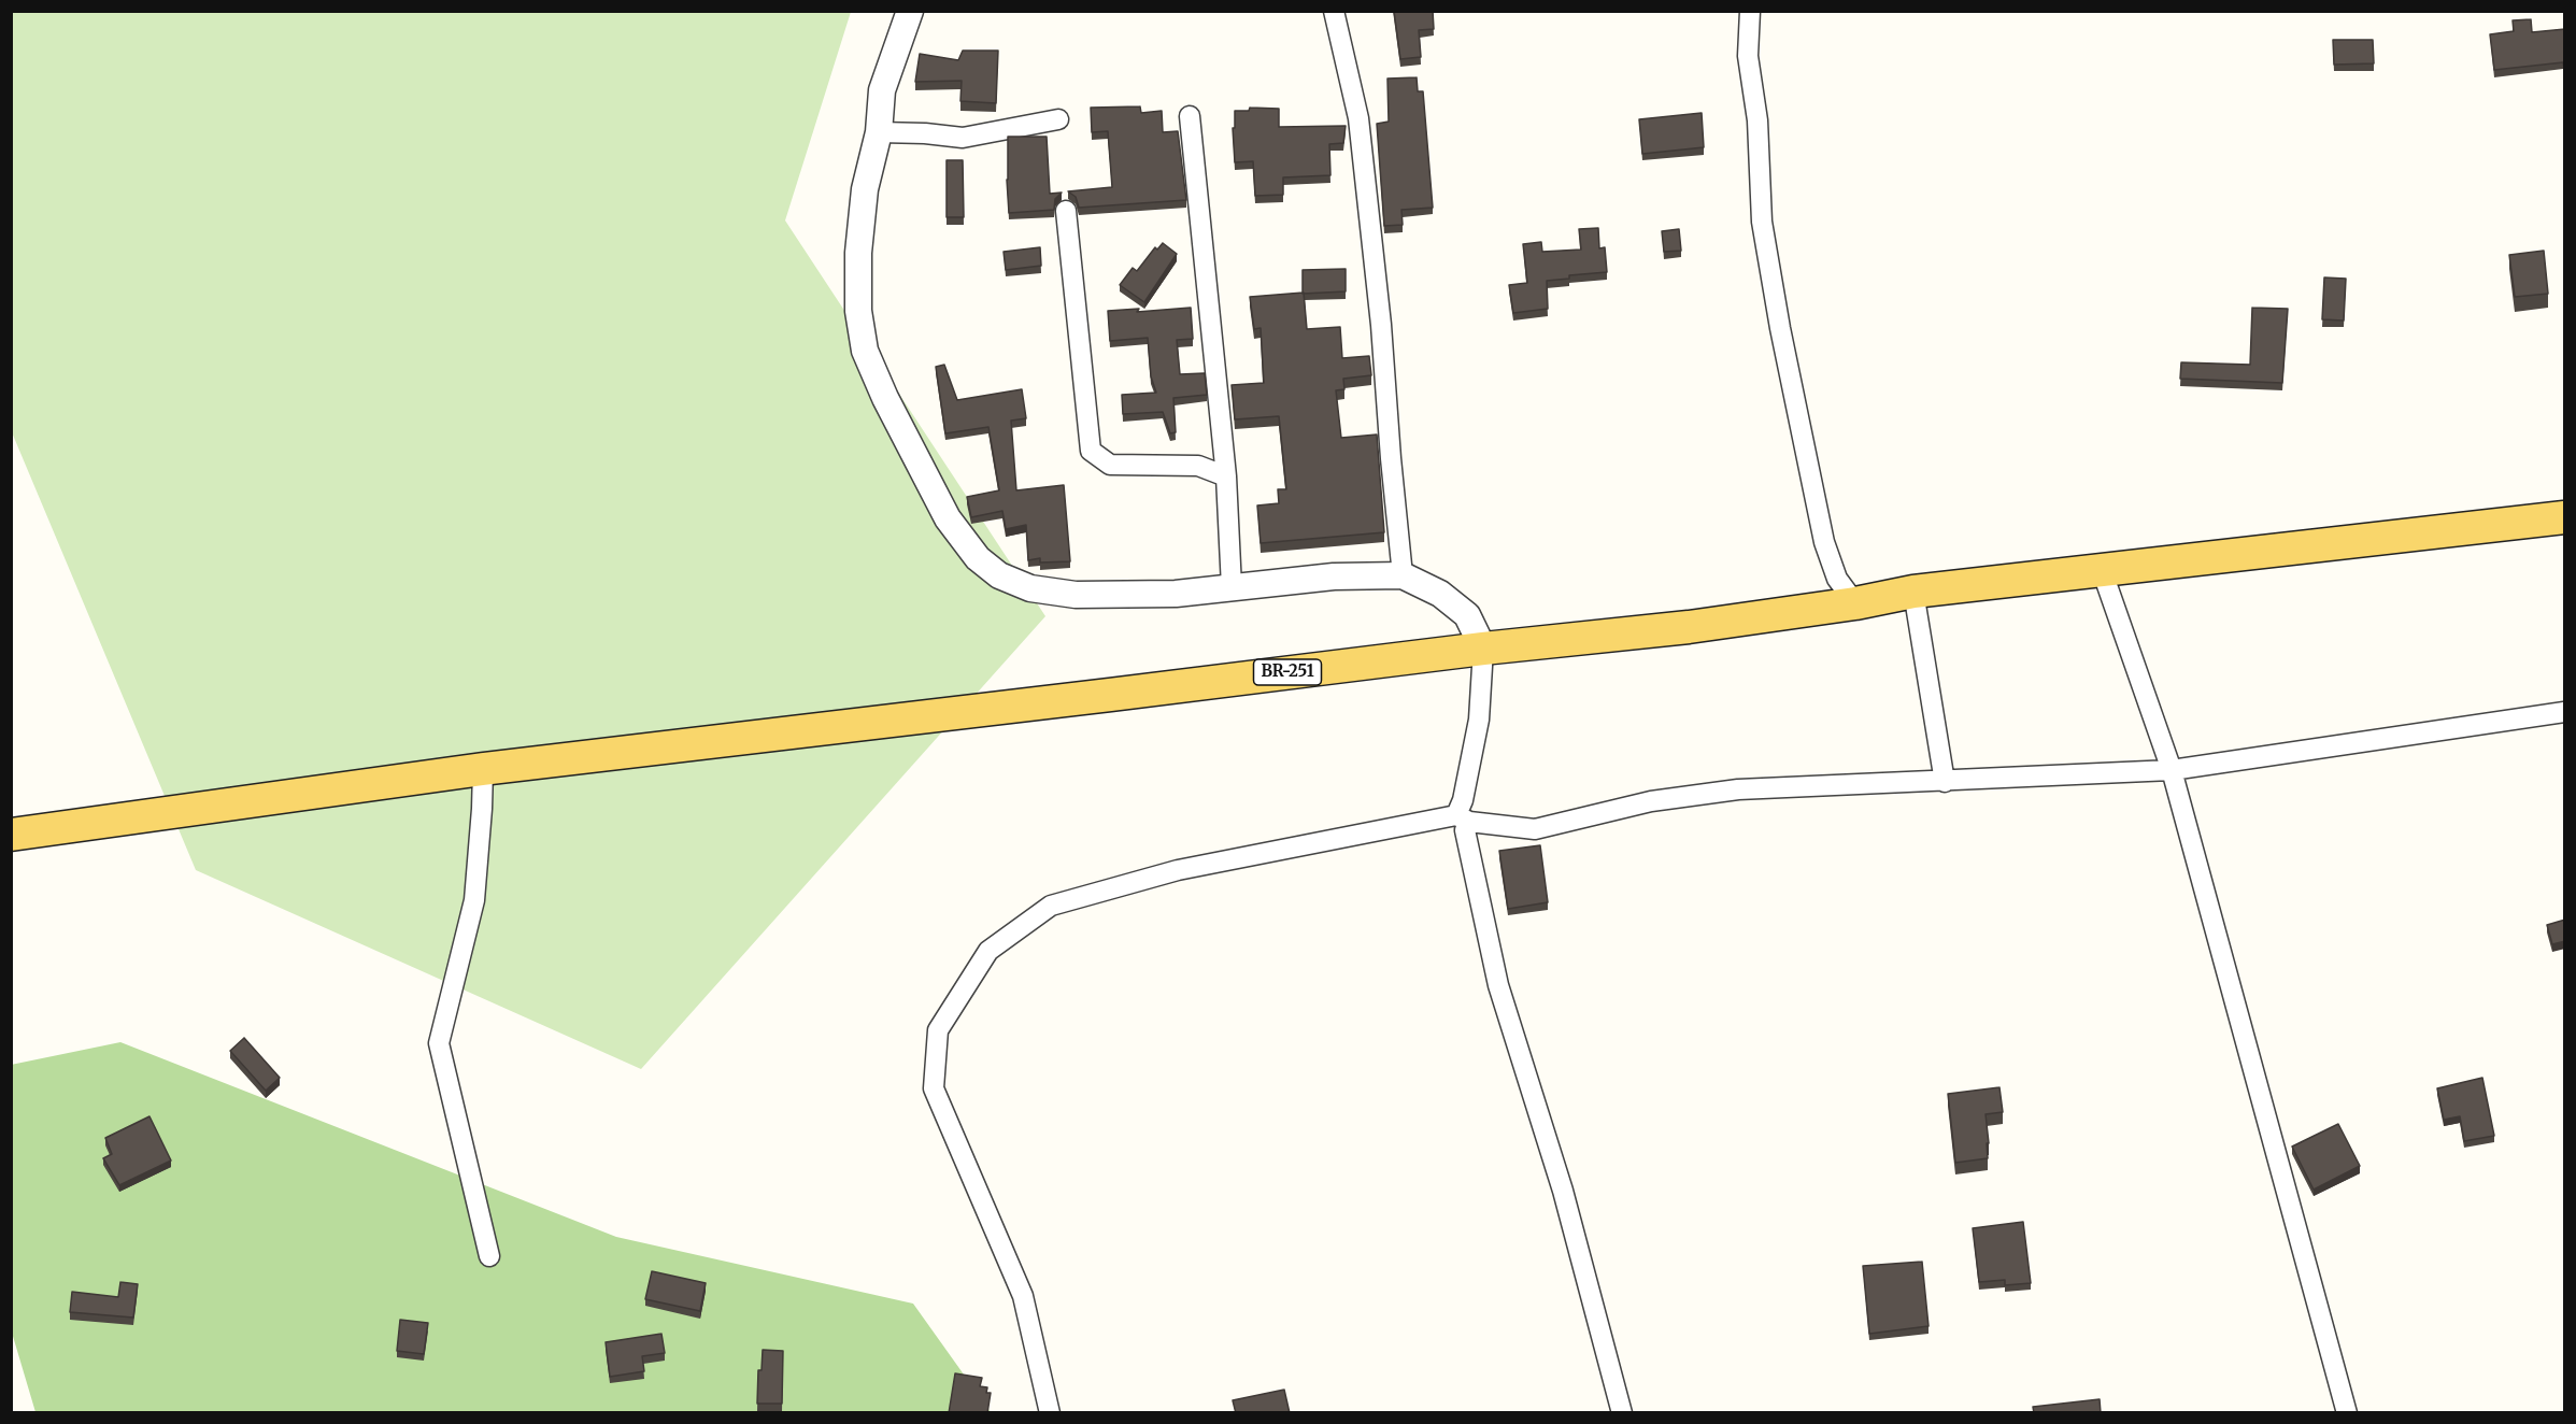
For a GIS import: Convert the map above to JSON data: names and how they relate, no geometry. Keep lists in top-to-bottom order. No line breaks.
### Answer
{"streets":{"main road":["BR-251"]}}
